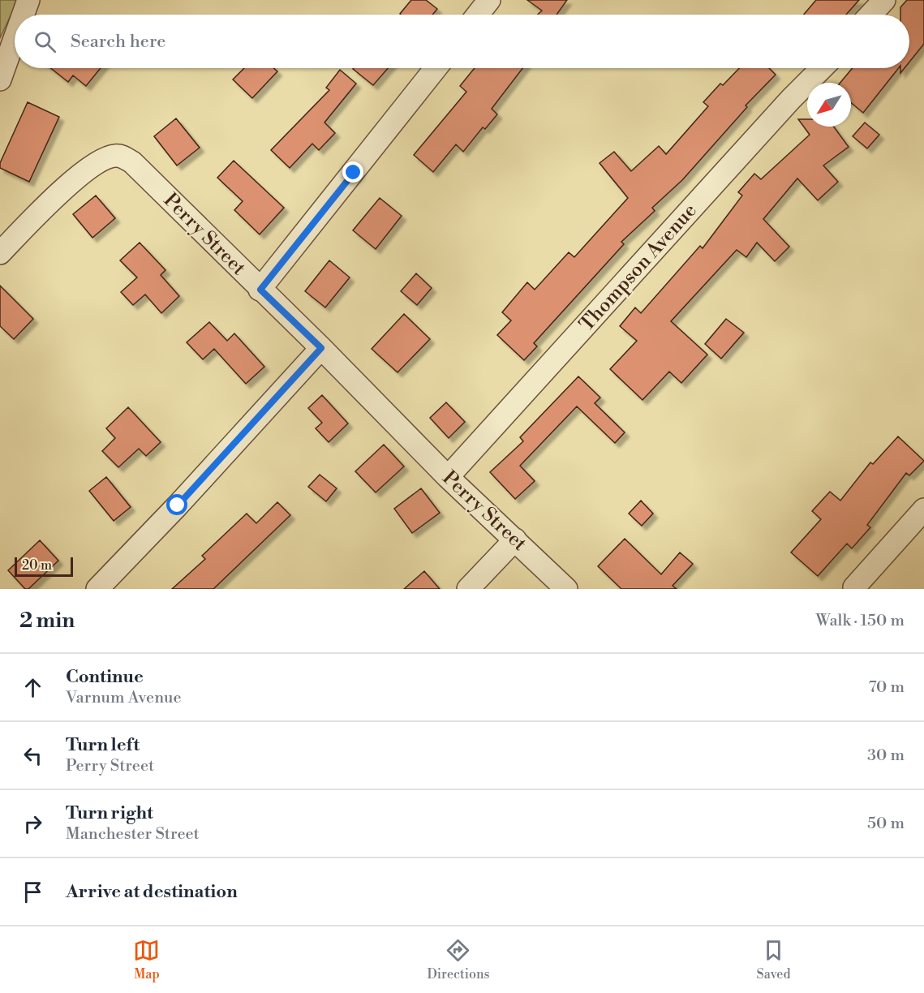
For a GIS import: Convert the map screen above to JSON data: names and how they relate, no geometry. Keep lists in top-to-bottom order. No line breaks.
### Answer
{"streets":{"street":["Perry Street","Thompson Avenue"]},"crossings":[["Perry Street","Thompson Avenue"]],"scale_bar":"20 m","north":"bottom left","page":{"search":"Search here","scale":"20 m","heading":["2 min","Walk · 150 m"],"list":[["Continue","Varnum Avenue","70 m"],["Turn left","Perry Street","30 m"],["Turn right","Manchester Street","50 m"],"Arrive at destination"],"nav":["Map","Directions","Saved"]}}
